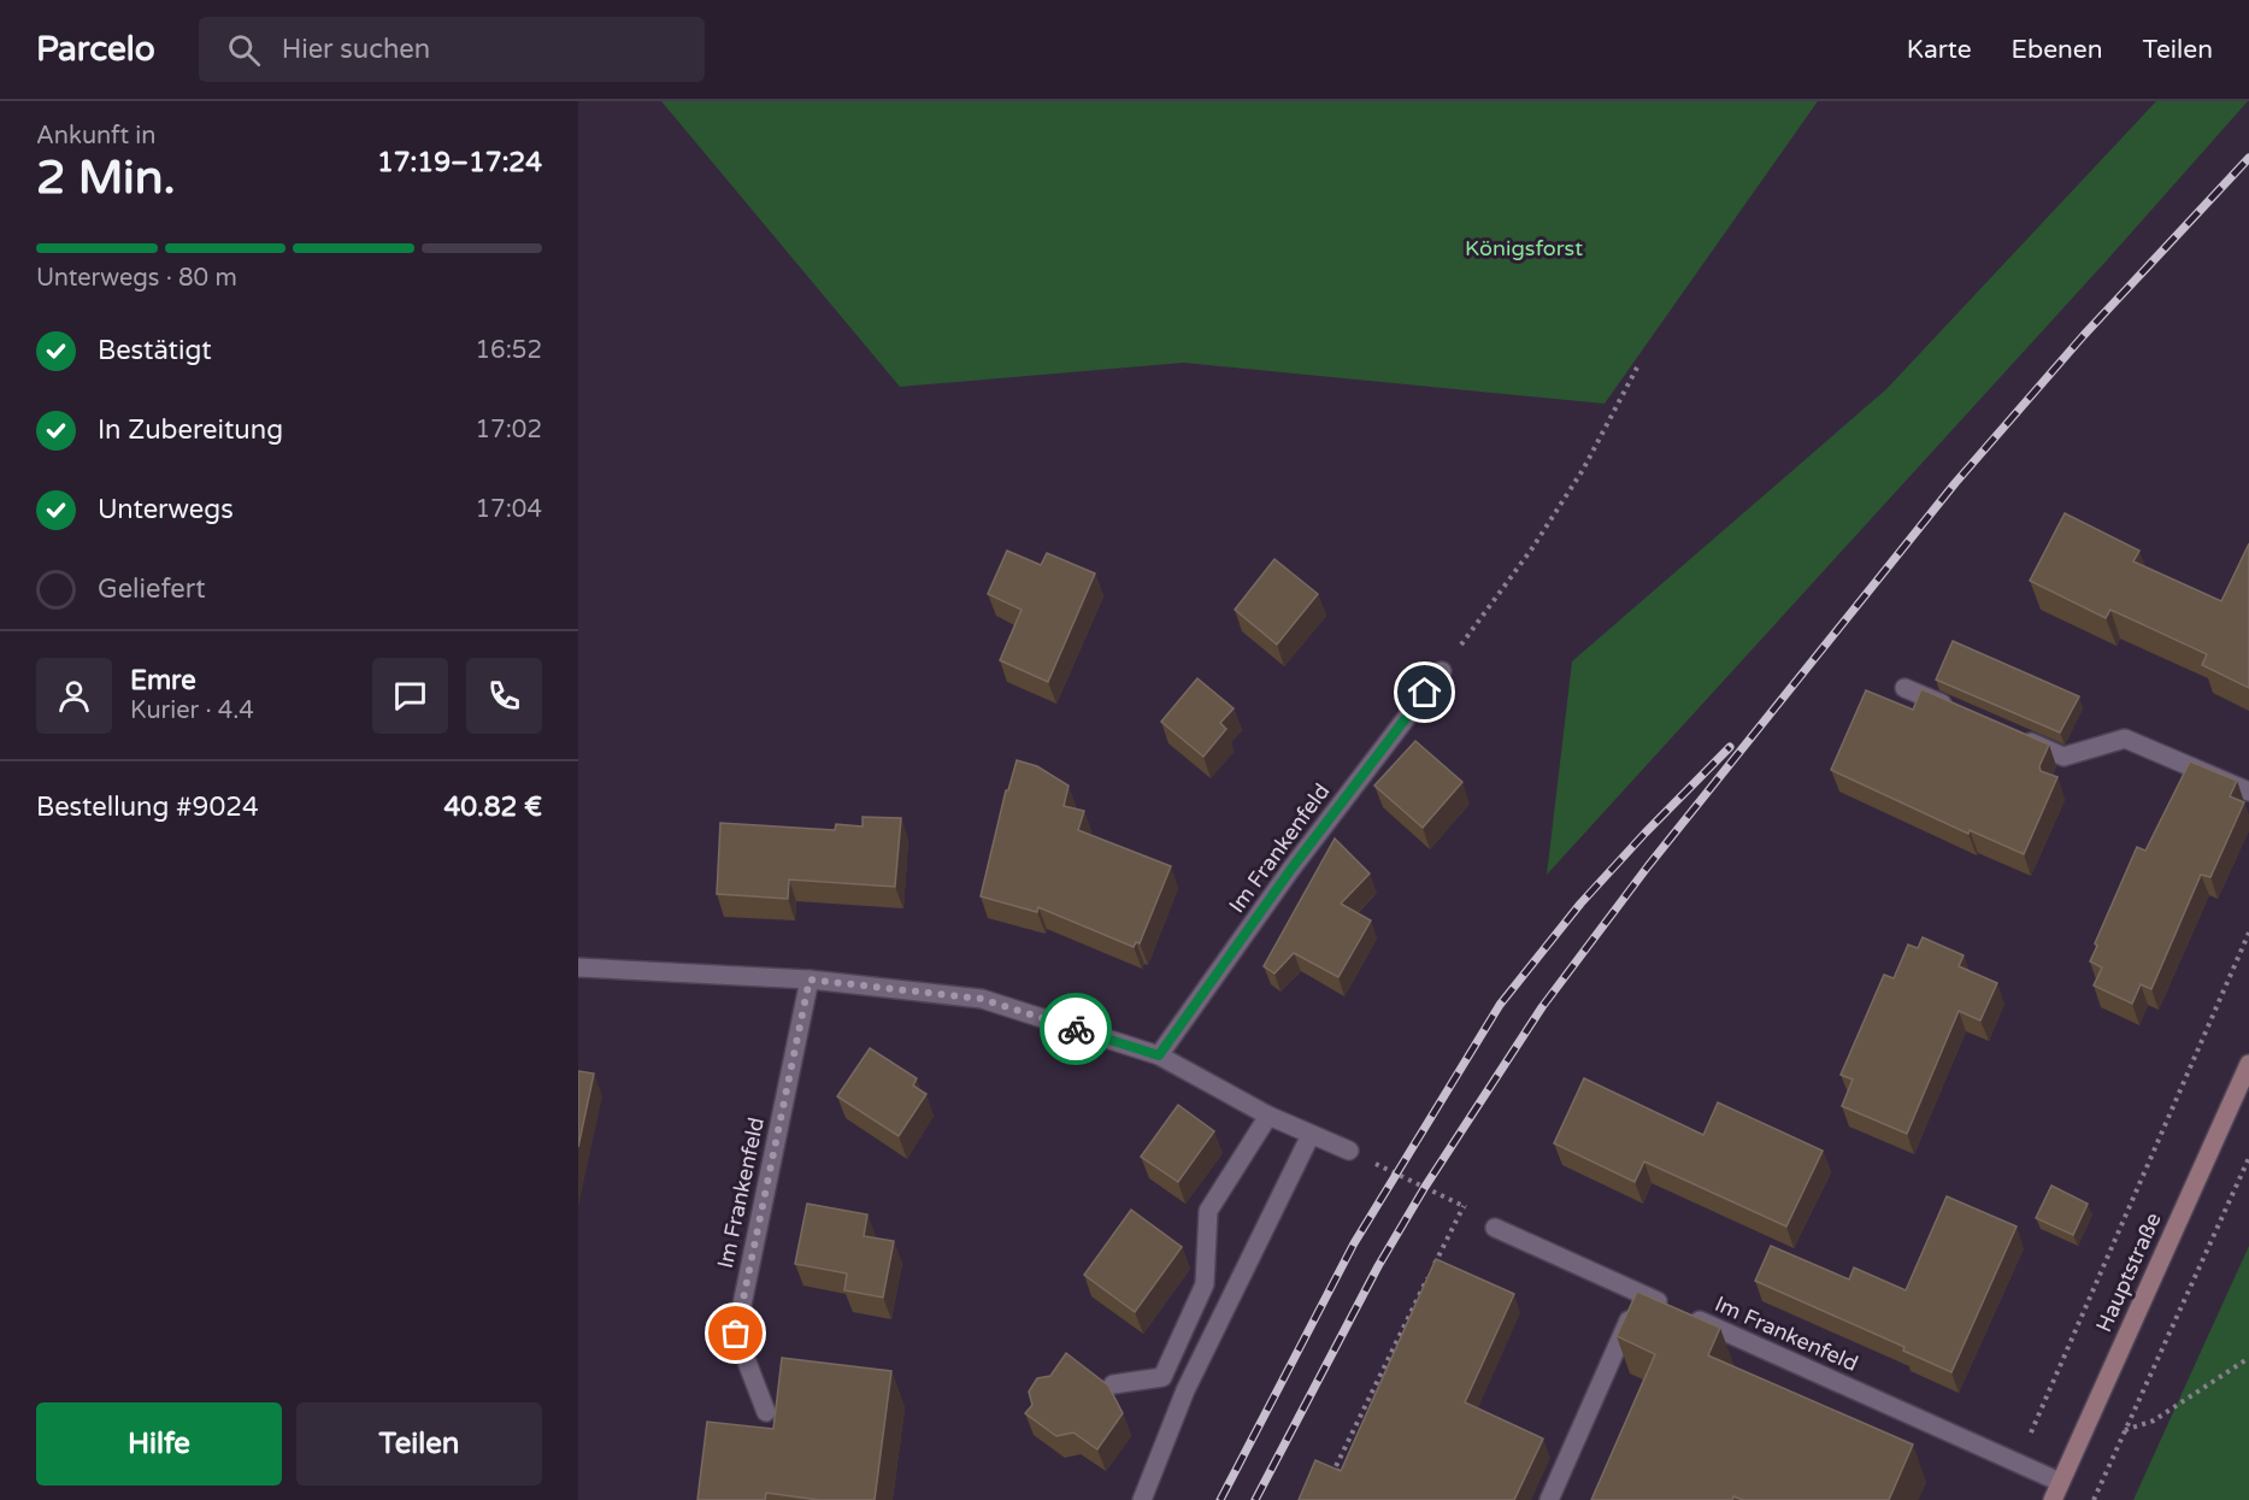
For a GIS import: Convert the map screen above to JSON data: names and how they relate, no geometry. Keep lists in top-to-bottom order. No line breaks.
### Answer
{"streets":{"main road":["Hauptstraße"],"street":["Im Frankenfeld"]},"crossings":[["Im Frankenfeld","Hauptstraße"]],"parks":["Königsforst"],"page":{"header":"Parcelo","search":"Hier suchen","nav":["Karte","Ebenen","Teilen"],"heading":["2 Min.","Ankunft in","17:19–17:24"],"panel":["Emre","Kurier · 4.4","Bestellung #9024","40.82 €"],"bar":"Unterwegs · 80 m","list":[["Bestätigt","16:52"],["In Zubereitung","17:02"],["Unterwegs","17:04"],"Geliefert"],"buttons":["Hilfe","Teilen"]}}
